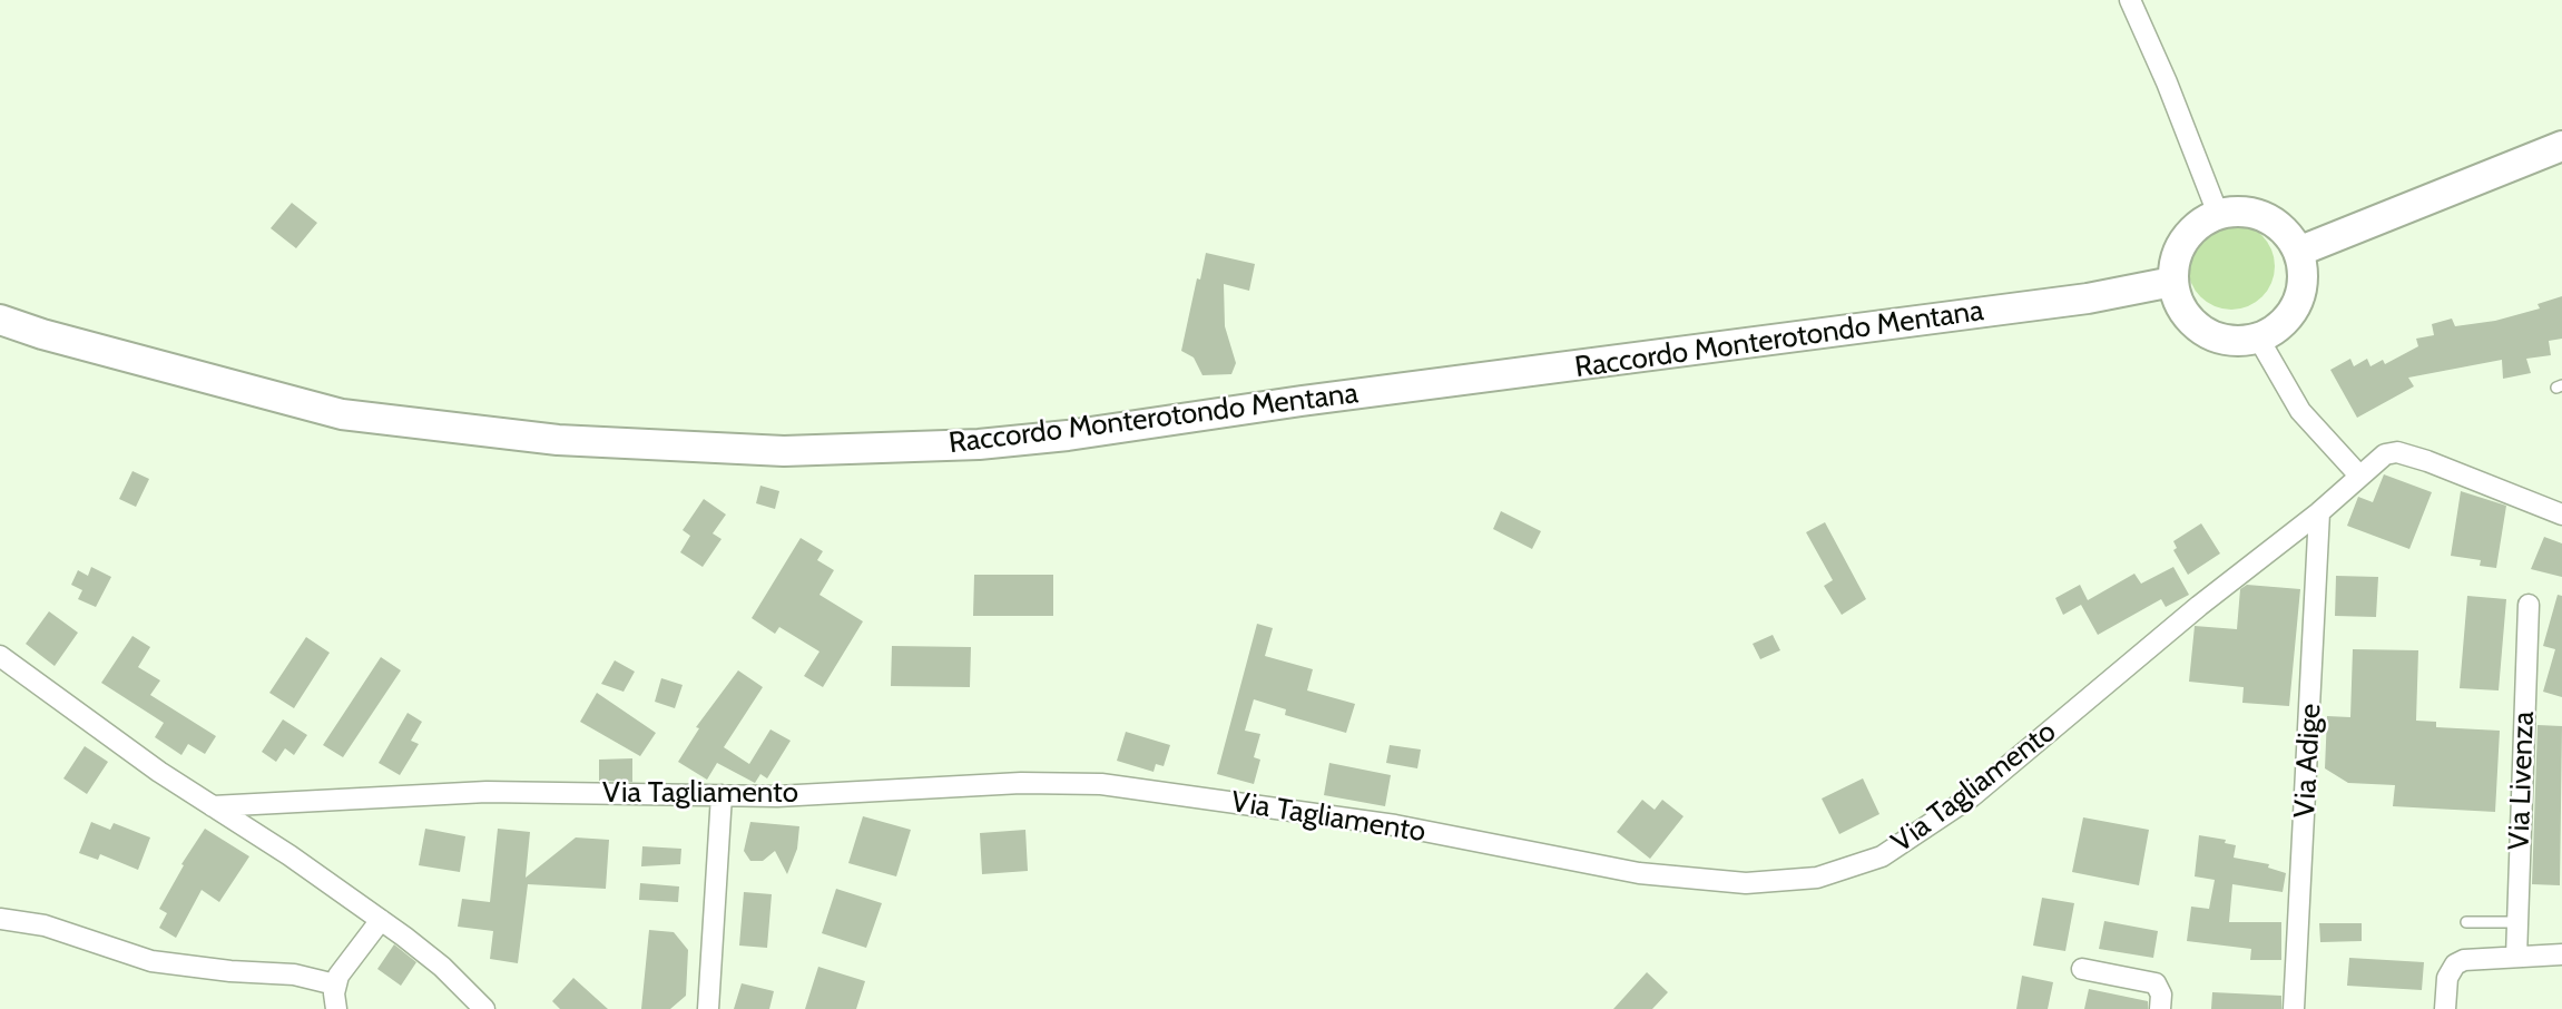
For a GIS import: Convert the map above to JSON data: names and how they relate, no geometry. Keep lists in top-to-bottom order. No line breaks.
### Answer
{"streets":{"main road":["Raccordo Monterotondo Mentana"],"street":["Via Adige","Via Livenza","Via Tagliamento"]},"crossings":[["Via Adige","Via Tagliamento"]]}
